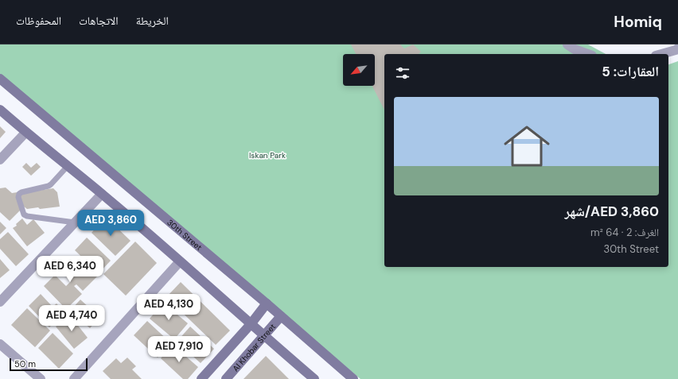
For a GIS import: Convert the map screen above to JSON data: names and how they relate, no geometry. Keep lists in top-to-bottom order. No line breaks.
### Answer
{"streets":{"street":["30th Street","Al Khobar Street"]},"crossings":[["30th Street","Al Khobar Street"]],"parks":["Iskan Park"],"scale_bar":"50 m","north":"bottom left","page":{"header":"Homiq","nav":["الخريطة","الاتجاهات","المحفوظات"],"heading":"العقارات: 5","list":[{"name":"AED 3,860/شهر","note":"الغرف: 2 · 64 m² · 30th Street"}],"price":["AED 3,860","AED 6,340","AED 4,130","AED 4,740","AED 7,910"],"scale":"50 m"}}
